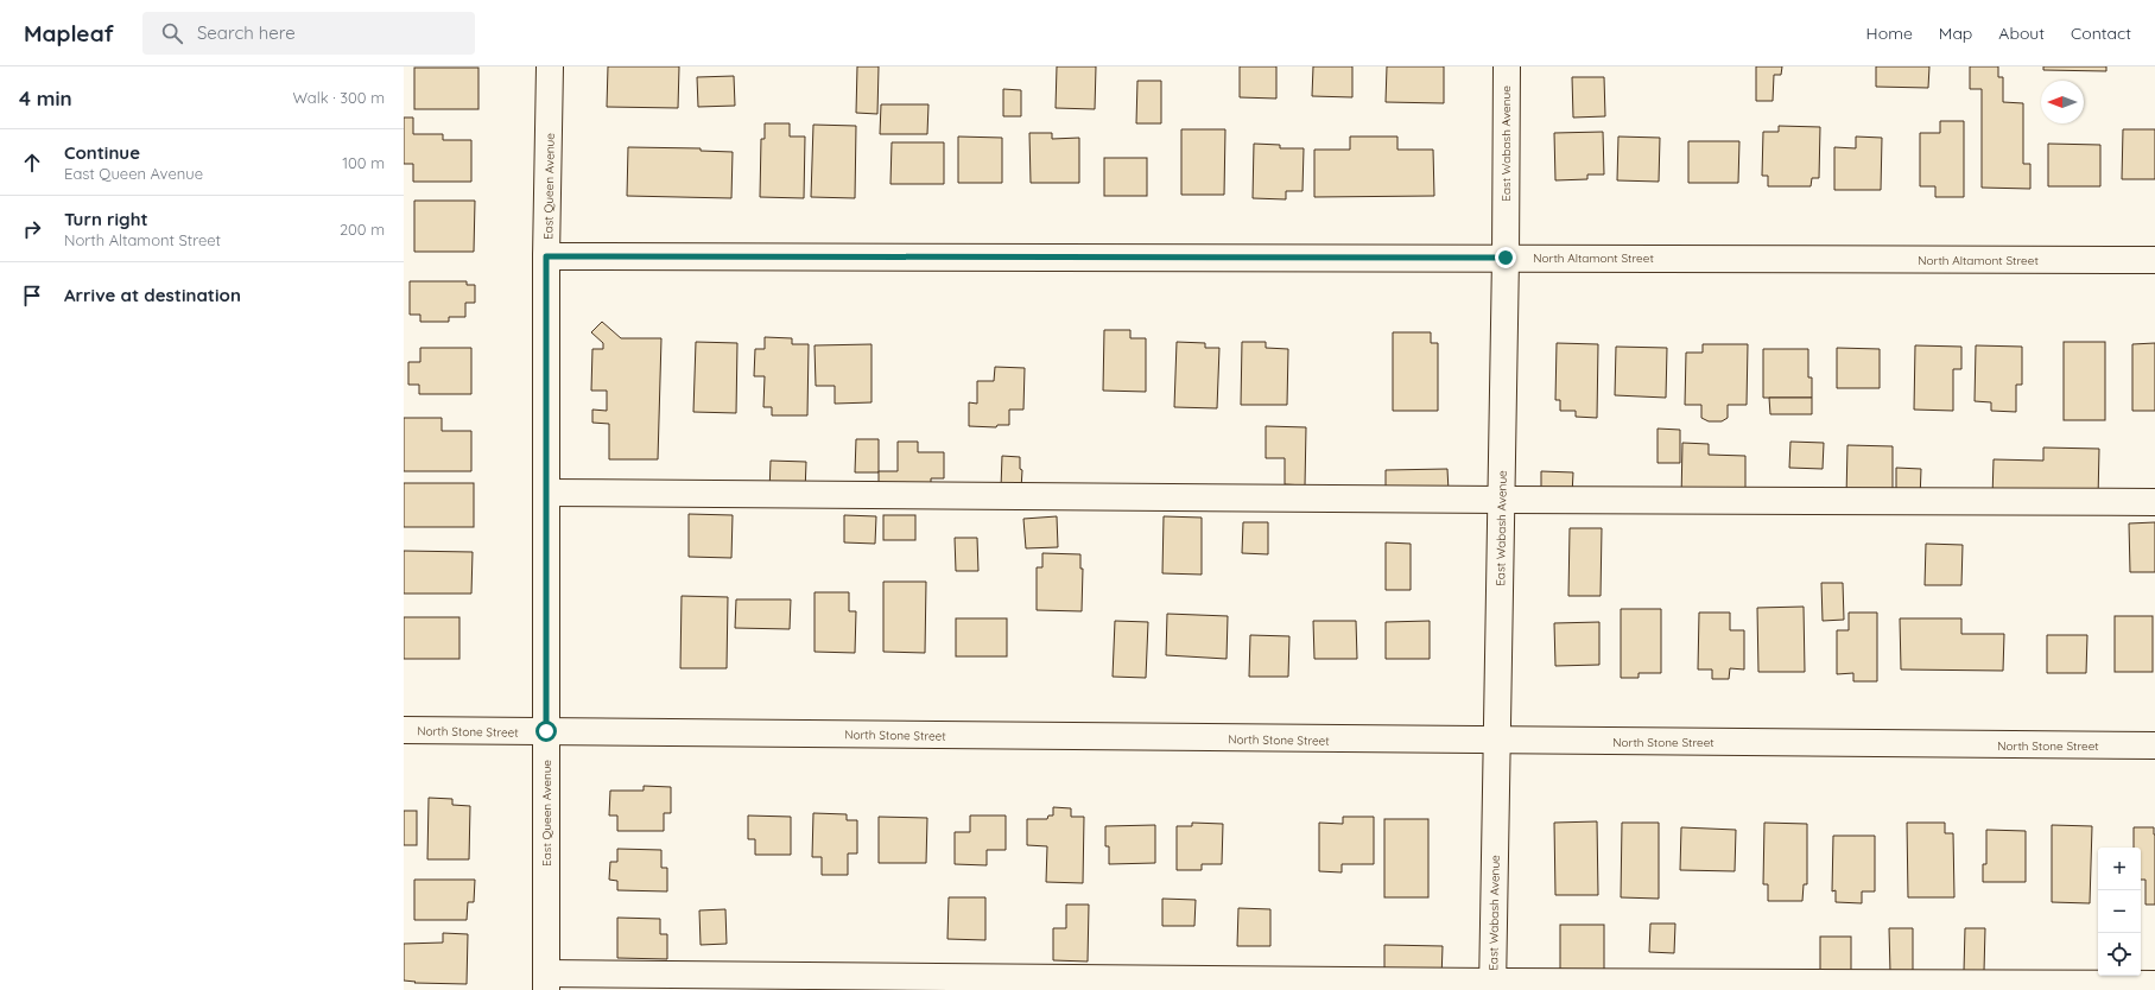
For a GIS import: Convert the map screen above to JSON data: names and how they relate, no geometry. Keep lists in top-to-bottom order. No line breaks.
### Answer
{"streets":{"street":["East Wabash Avenue","East Queen Avenue","North Altamont Street","North Stone Street"]},"crossings":[["East Wabash Avenue","North Altamont Street"],["East Wabash Avenue","North Stone Street"],["East Queen Avenue","North Altamont Street"],["East Queen Avenue","North Stone Street"]],"north":"left","page":{"header":"Mapleaf","search":"Search here","nav":["Home","Map","About","Contact"],"heading":["4 min","Walk · 300 m"],"list":[["Continue","East Queen Avenue","100 m"],["Turn right","North Altamont Street","200 m"],"Arrive at destination"],"map_buttons":["+","−"]}}
